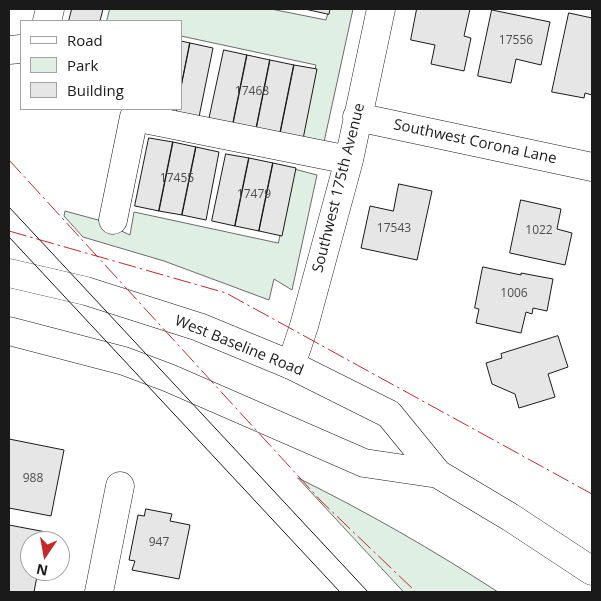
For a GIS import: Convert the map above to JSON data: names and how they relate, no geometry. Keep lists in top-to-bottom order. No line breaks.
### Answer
{"streets":{"main road":["Southwest Corona Lane","Southwest 175th Avenue","West Baseline Road"]},"crossings":[["Southwest Corona Lane","Southwest 175th Avenue"],["Southwest 175th Avenue","West Baseline Road"]],"house_numbers":["17556","17468","17455","17479","17543","1022","1006","988","947"],"legend":["Road","Park","Building"],"north":"bottom"}
